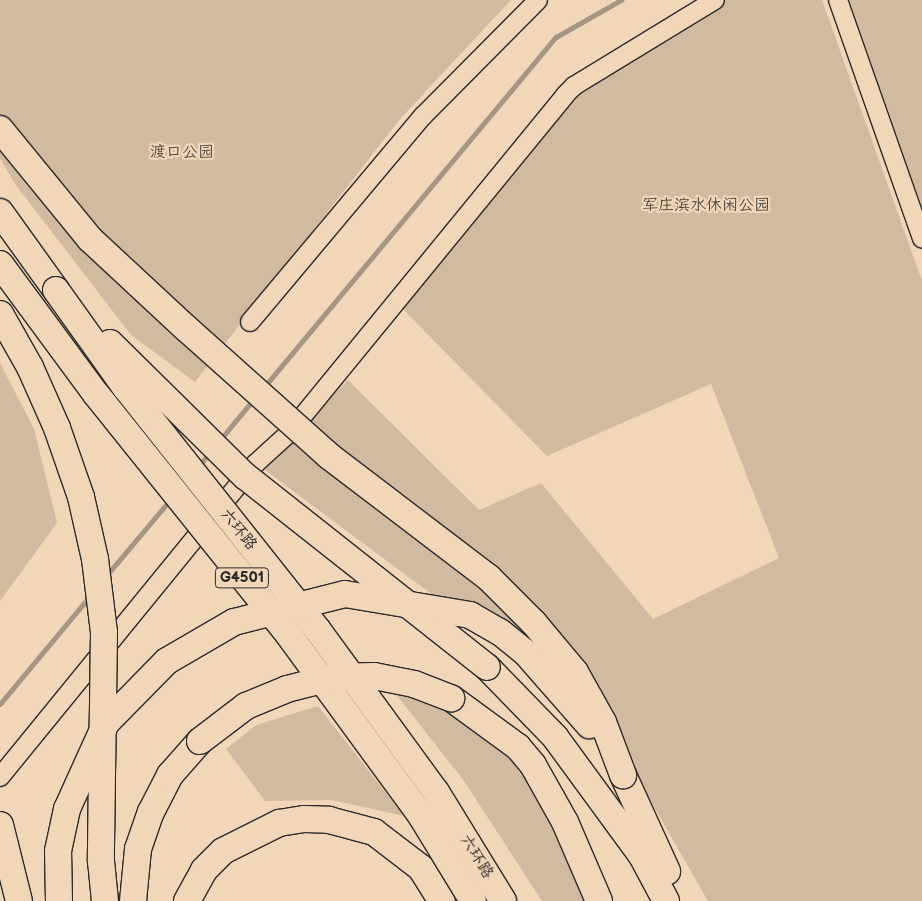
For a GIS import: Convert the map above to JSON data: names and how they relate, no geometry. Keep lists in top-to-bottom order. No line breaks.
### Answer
{"streets":{"highway":["六环路","G4501"]},"parks":["渡口公园","军庄滨水休闲公园"]}
